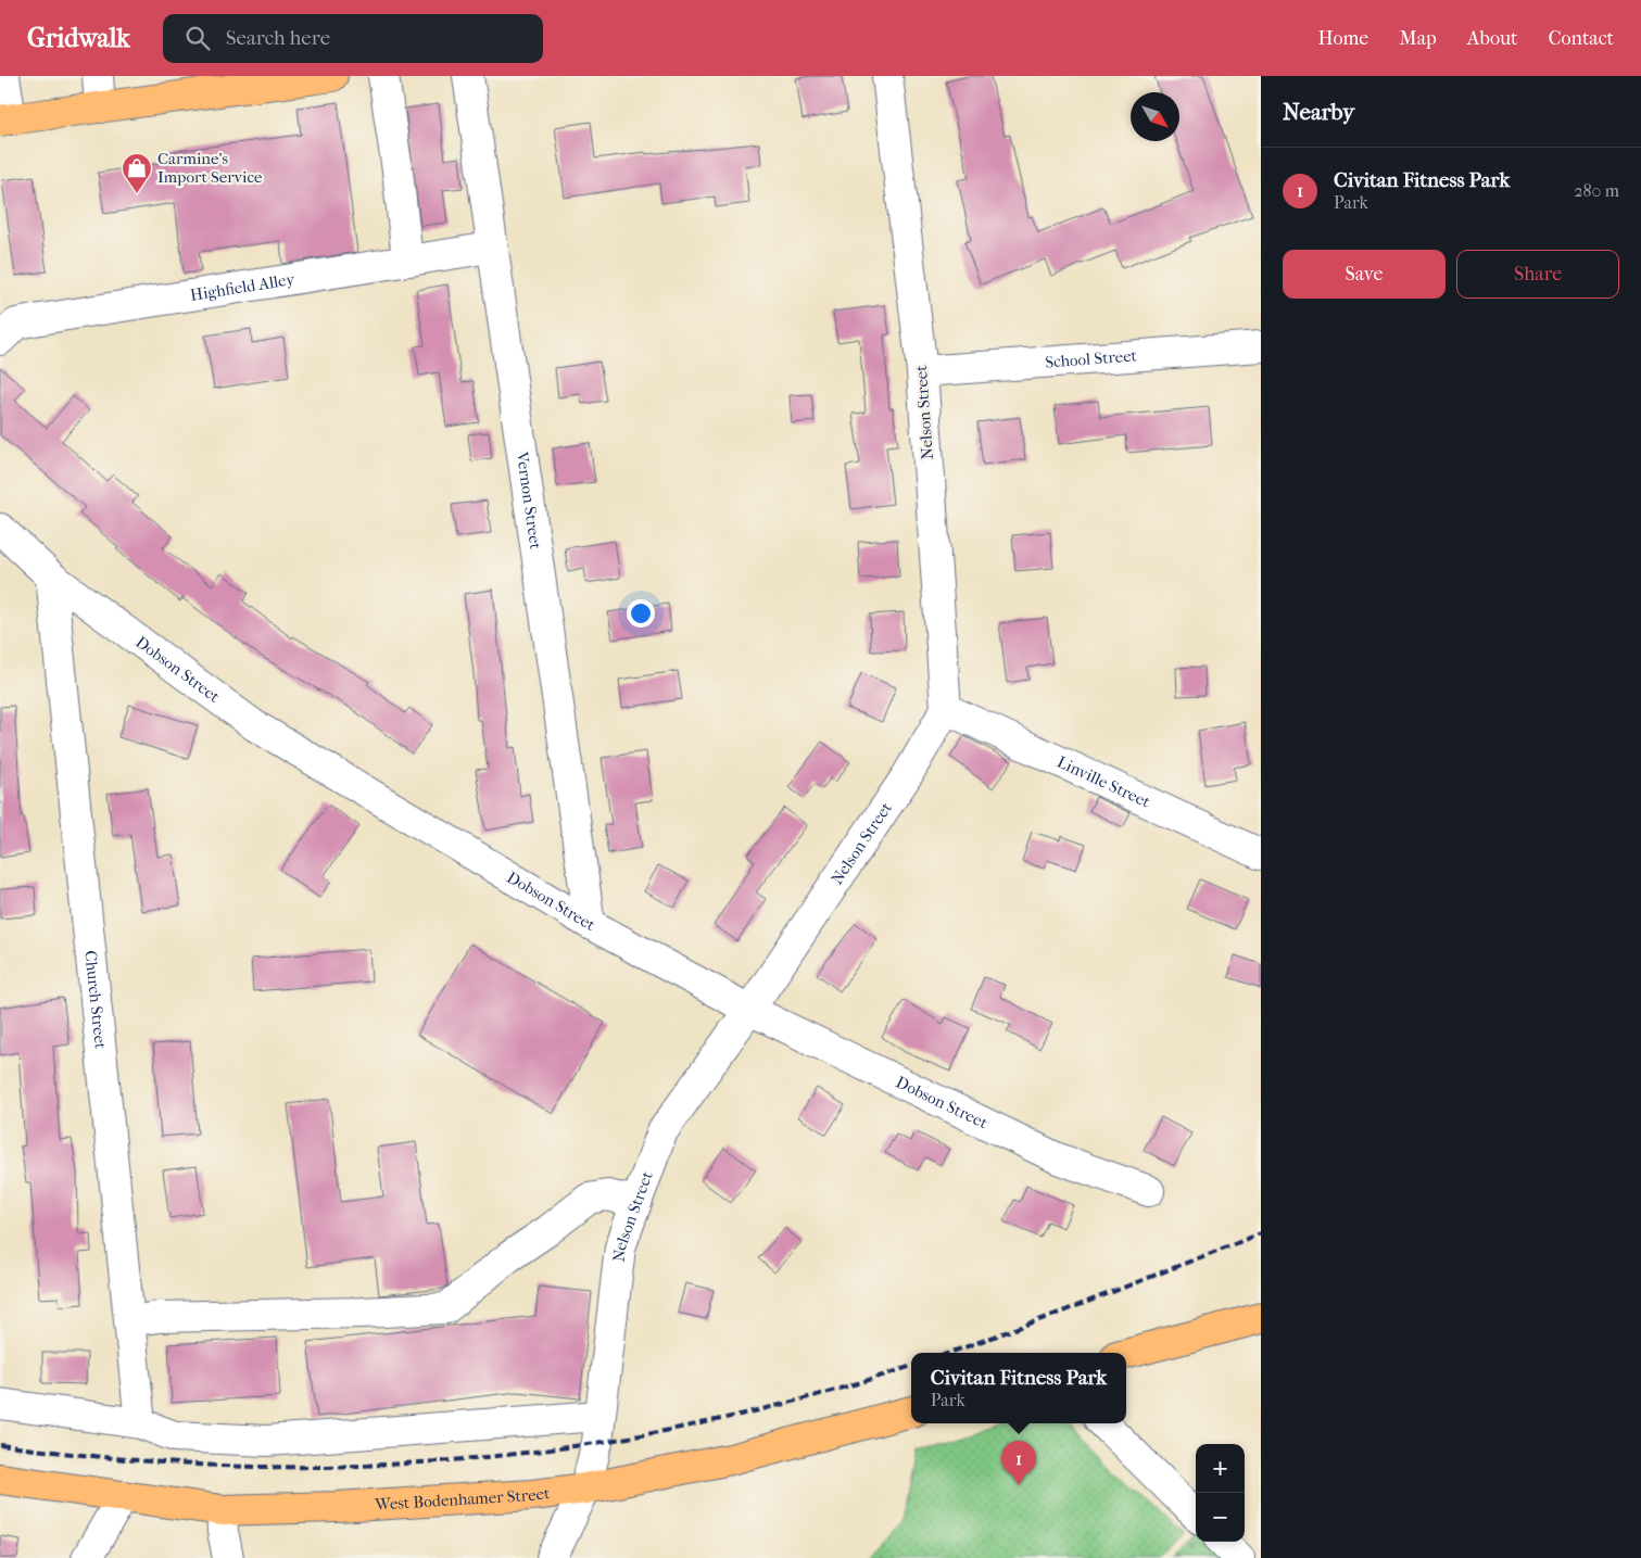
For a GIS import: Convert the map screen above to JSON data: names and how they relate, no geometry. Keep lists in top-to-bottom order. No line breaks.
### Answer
{"streets":{"main road":["West Bodenhamer Street"],"street":["Highfield Alley","School Street","Nelson Street","Vernon Street","Dobson Street","Linville Street","Church Street"]},"crossings":[["Highfield Alley","Vernon Street"],["School Street","Nelson Street"],["Nelson Street","Dobson Street"],["Nelson Street","Linville Street"],["Nelson Street","West Bodenhamer Street"],["Vernon Street","Dobson Street"],["Dobson Street","Church Street"]],"places":{"shop":["Carmine's Import Service"]},"north":"bottom right","page":{"header":"Gridwalk","search":"Search here","nav":["Home","Map","About","Contact"],"heading":"Nearby","list":[{"mark":"1","name":"Civitan Fitness Park","note":"Park","value":"280 m"}],"buttons":["Save","Share"],"popup":["Civitan Fitness Park","Park"],"pins":"1","map_buttons":["+","−"]}}
